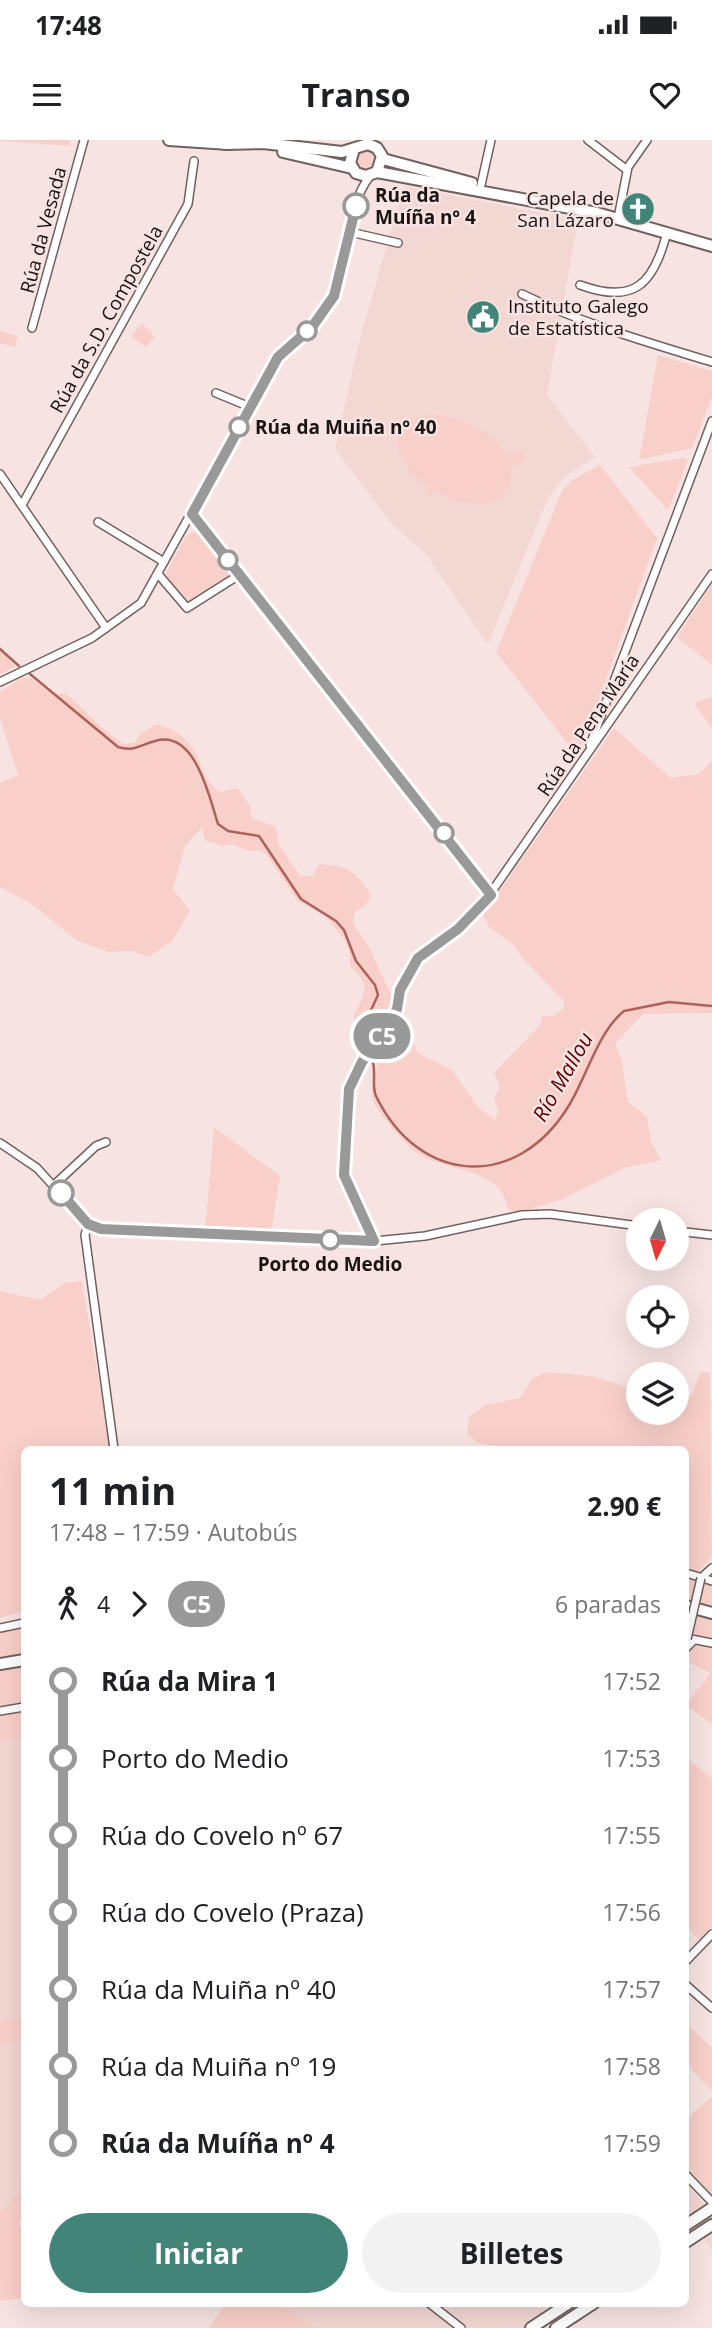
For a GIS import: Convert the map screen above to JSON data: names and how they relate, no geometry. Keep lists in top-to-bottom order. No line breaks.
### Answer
{"streets":{"street":["Rúa da Vesada","Rúa da S.D. Compostela","Rúa da Pena María"]},"water":["Río Mallou"],"places":{"other":["Rúa da Muíña nº 4","Rúa da Muiña nº 40","Porto do Medio"],"church":["Capela de San Lázaro"],"public building":["Instituto Galego de Estatística"]},"lines":["bus line C5"],"north":"bottom","page":{"status":"17:48","header":"Transo","on_map":"C5","heading":["11 min","17:48 – 17:59 · Autobús","2.90 €"],"legs":["4","C5","6 paradas"],"list":[{"name":"Rúa da Mira 1","value":"17:52"},{"name":"Porto do Medio","value":"17:53"},{"name":"Rúa do Covelo nº 67","value":"17:55"},{"name":"Rúa do Covelo (Praza)","value":"17:56"},{"name":"Rúa da Muiña nº 40","value":"17:57"},{"name":"Rúa da Muiña nº 19","value":"17:58"},{"name":"Rúa da Muíña nº 4","value":"17:59"}],"buttons":["Iniciar","Billetes"]}}
